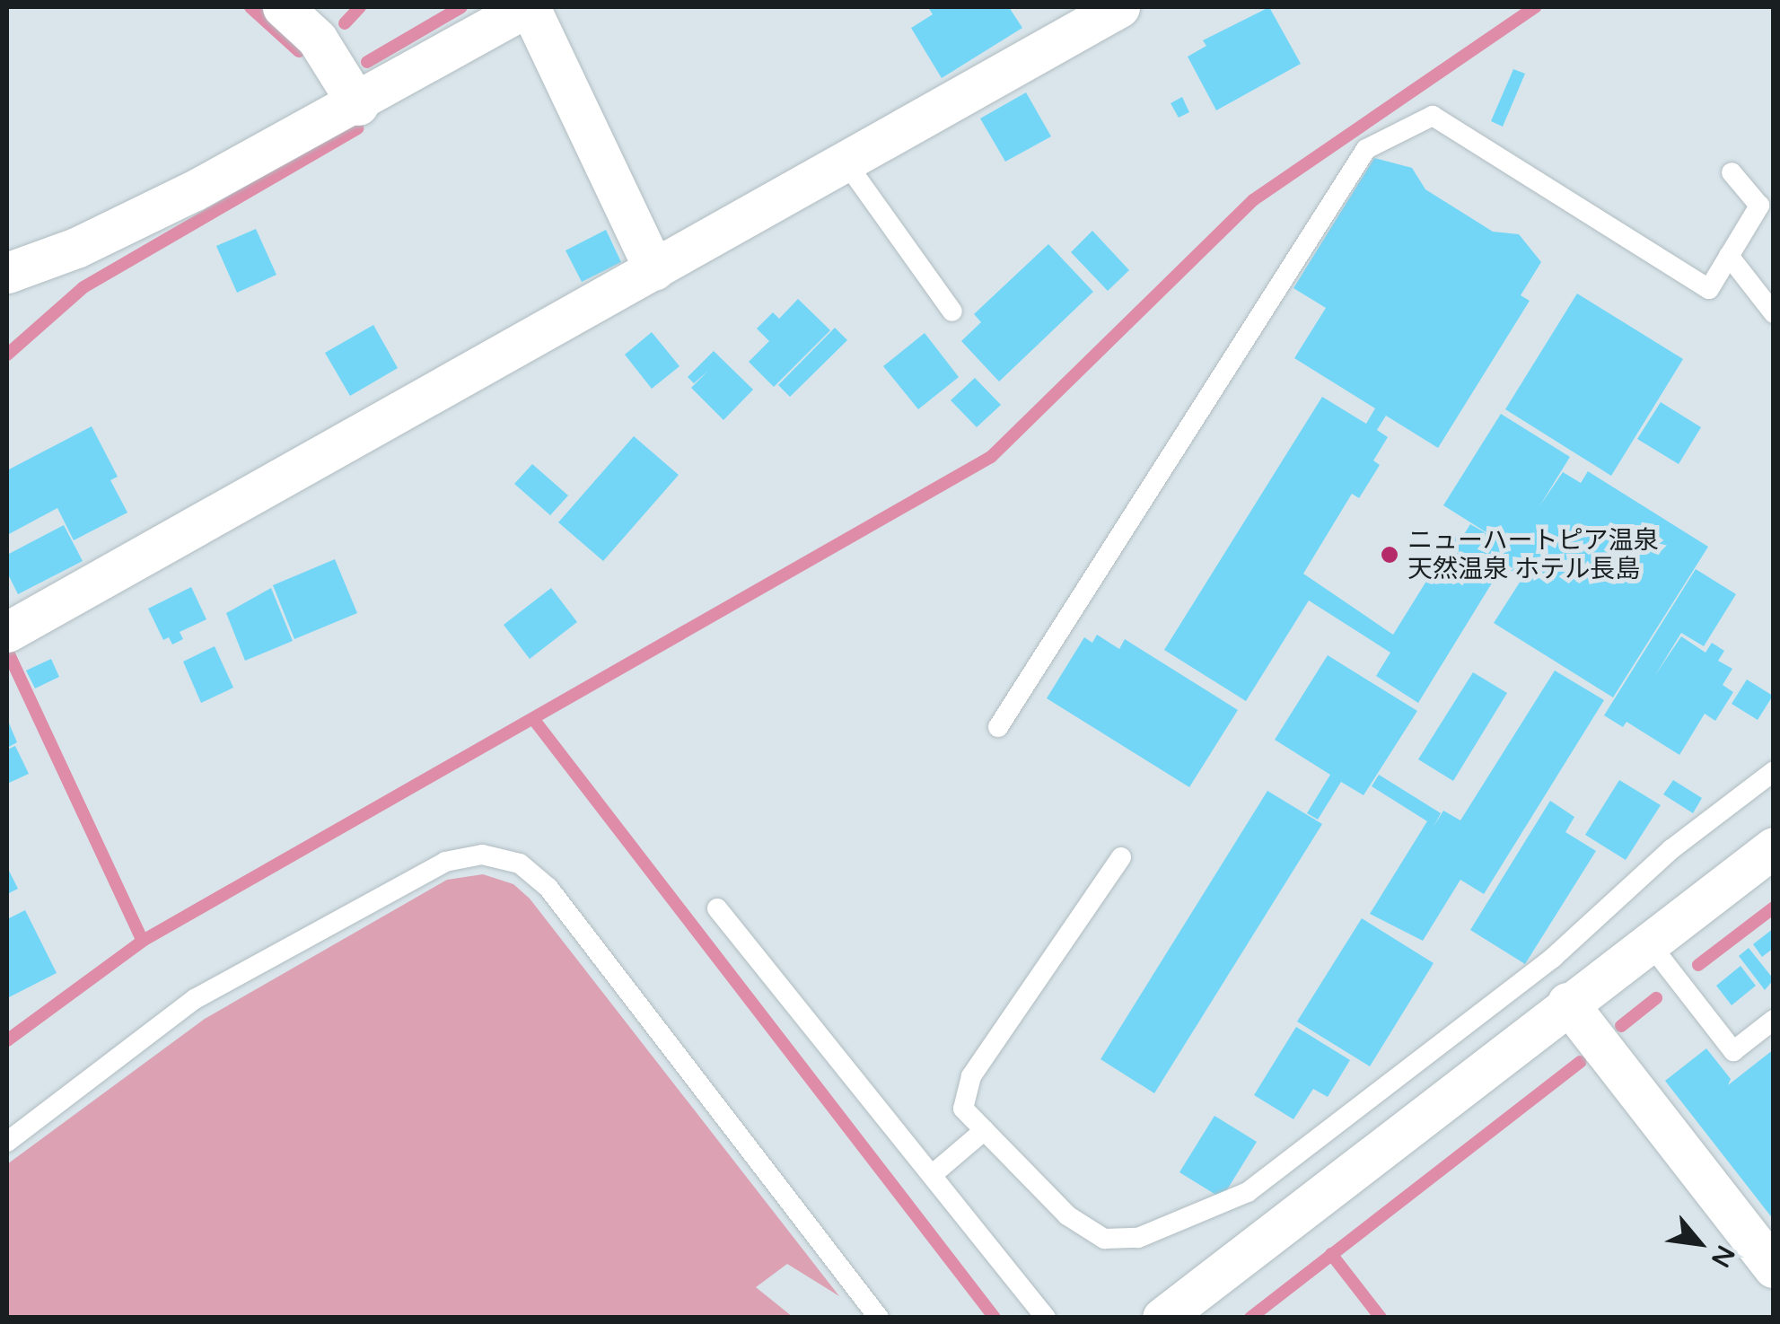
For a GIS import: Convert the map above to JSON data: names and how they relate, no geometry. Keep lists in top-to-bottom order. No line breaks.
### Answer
{"places":["ニューハートピア温泉 天然温泉 ホテル長島"],"north":"bottom right"}
